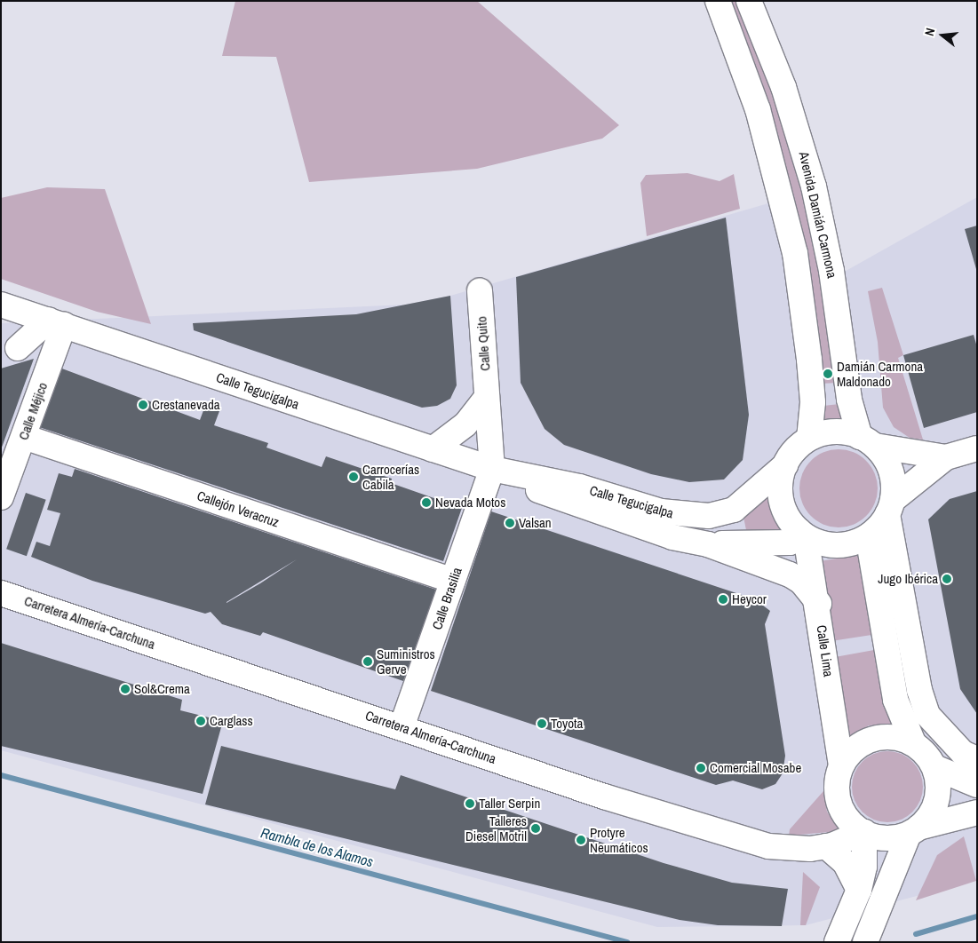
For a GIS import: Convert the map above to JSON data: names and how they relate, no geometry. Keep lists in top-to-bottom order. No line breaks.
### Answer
{"streets":{"street":["Avenida Damián Carmona","Calle Quito","Calle Tegucigalpa","Calle Méjico","Callejón Veracruz","Calle Brasilia","Carretera Almería-Carchuna","Calle Lima"]},"crossings":[["Avenida Damián Carmona","Calle Tegucigalpa"],["Avenida Damián Carmona","Calle Lima"],["Calle Quito","Calle Tegucigalpa"],["Calle Quito","Calle Brasilia"],["Calle Tegucigalpa","Calle Méjico"],["Calle Tegucigalpa","Calle Brasilia"],["Calle Tegucigalpa","Calle Lima"],["Calle Méjico","Callejón Veracruz"],["Callejón Veracruz","Calle Brasilia"],["Calle Brasilia","Carretera Almería-Carchuna"],["Carretera Almería-Carchuna","Calle Lima"]],"water":["Rambla de los Álamos"],"places":["Damián Carmona Maldonado","Crestanevada","Carrocerías Cabila","Nevada Motos","Valsan","Jugo Ibérica","Heycor","Suministros Gerve","Sol&Crema","Carglass","Toyota","Comercial Mosabe","Taller Serpin","Talleres Diesel Motril","Protyre Neumáticos"],"north":"left"}
